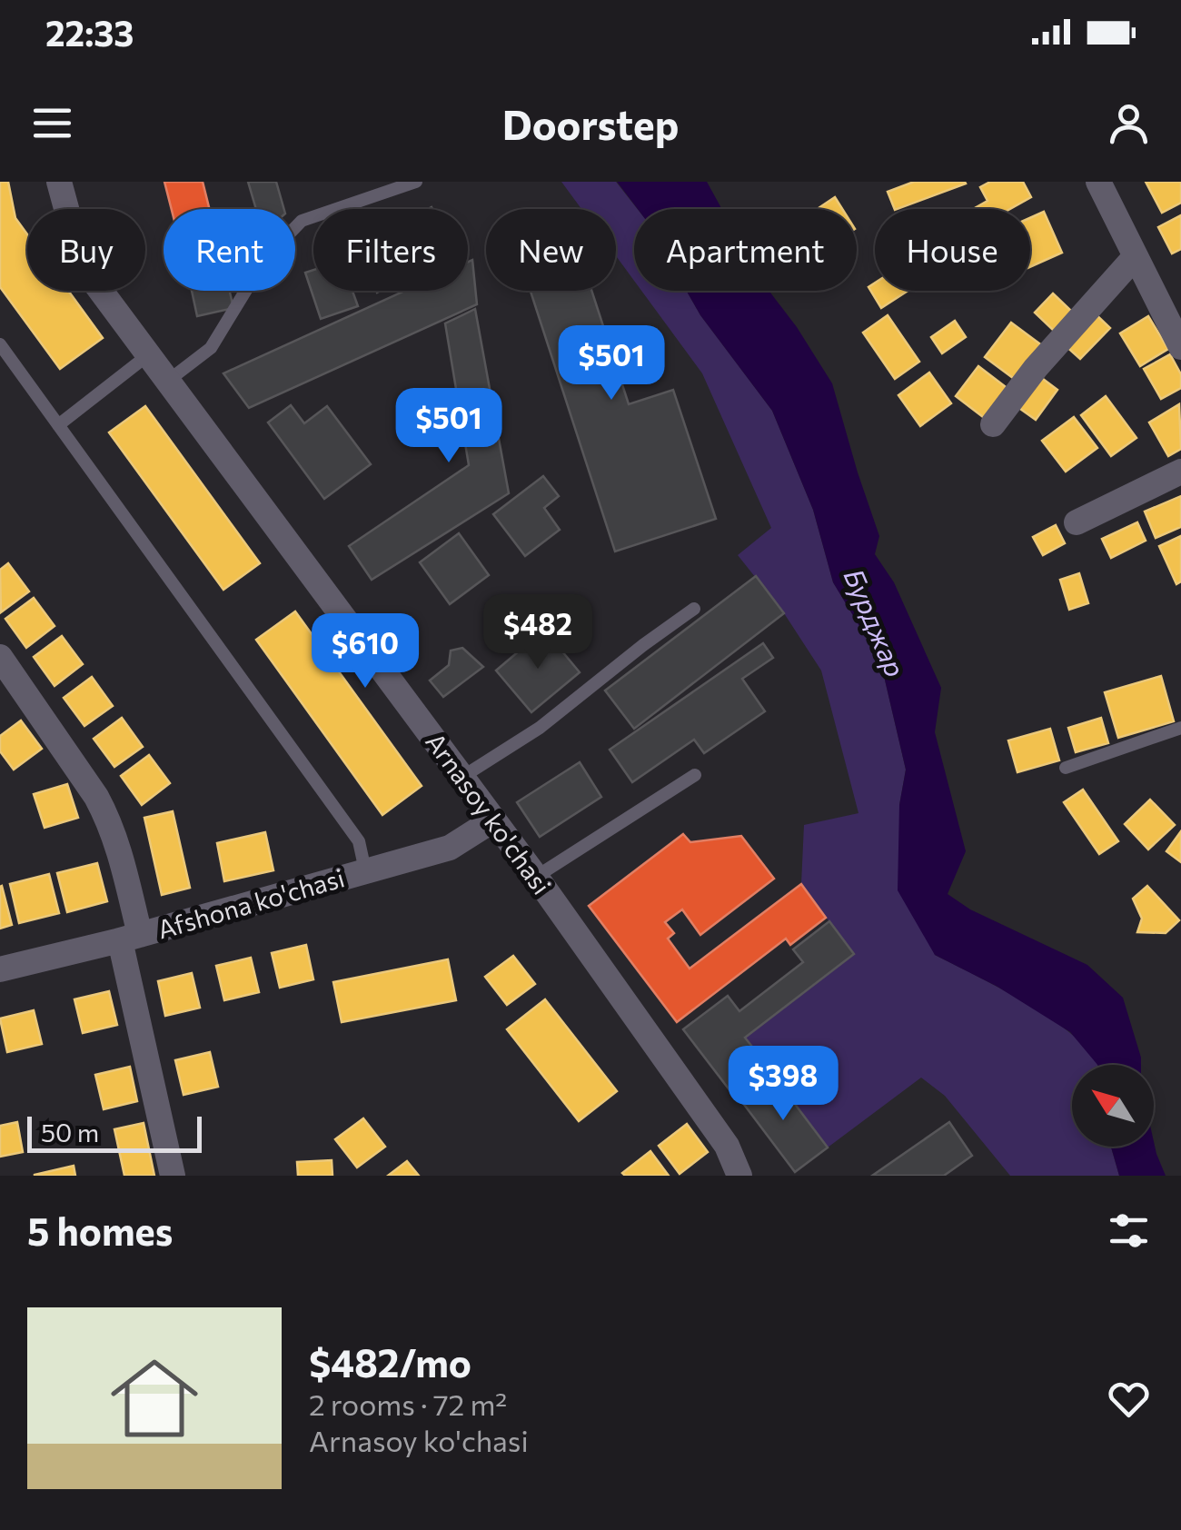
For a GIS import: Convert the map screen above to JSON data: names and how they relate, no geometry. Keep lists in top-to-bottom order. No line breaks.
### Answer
{"streets":{"street":["Arnasoy ko'chasi","Afshona ko'chasi"]},"crossings":[["Arnasoy ko'chasi","Afshona ko'chasi"]],"water":["Бурджар"],"scale_bar":"50 m","north":"top left","page":{"status":"22:33","header":"Doorstep","chip":["Buy","Rent","Filters","New","Apartment","House"],"price":["$501","$501","$482","$610","$398"],"scale":"50 m","heading":"5 homes","list":[{"name":"$482/mo","note":"2 rooms · 72 m² · Arnasoy ko'chasi"}]}}
